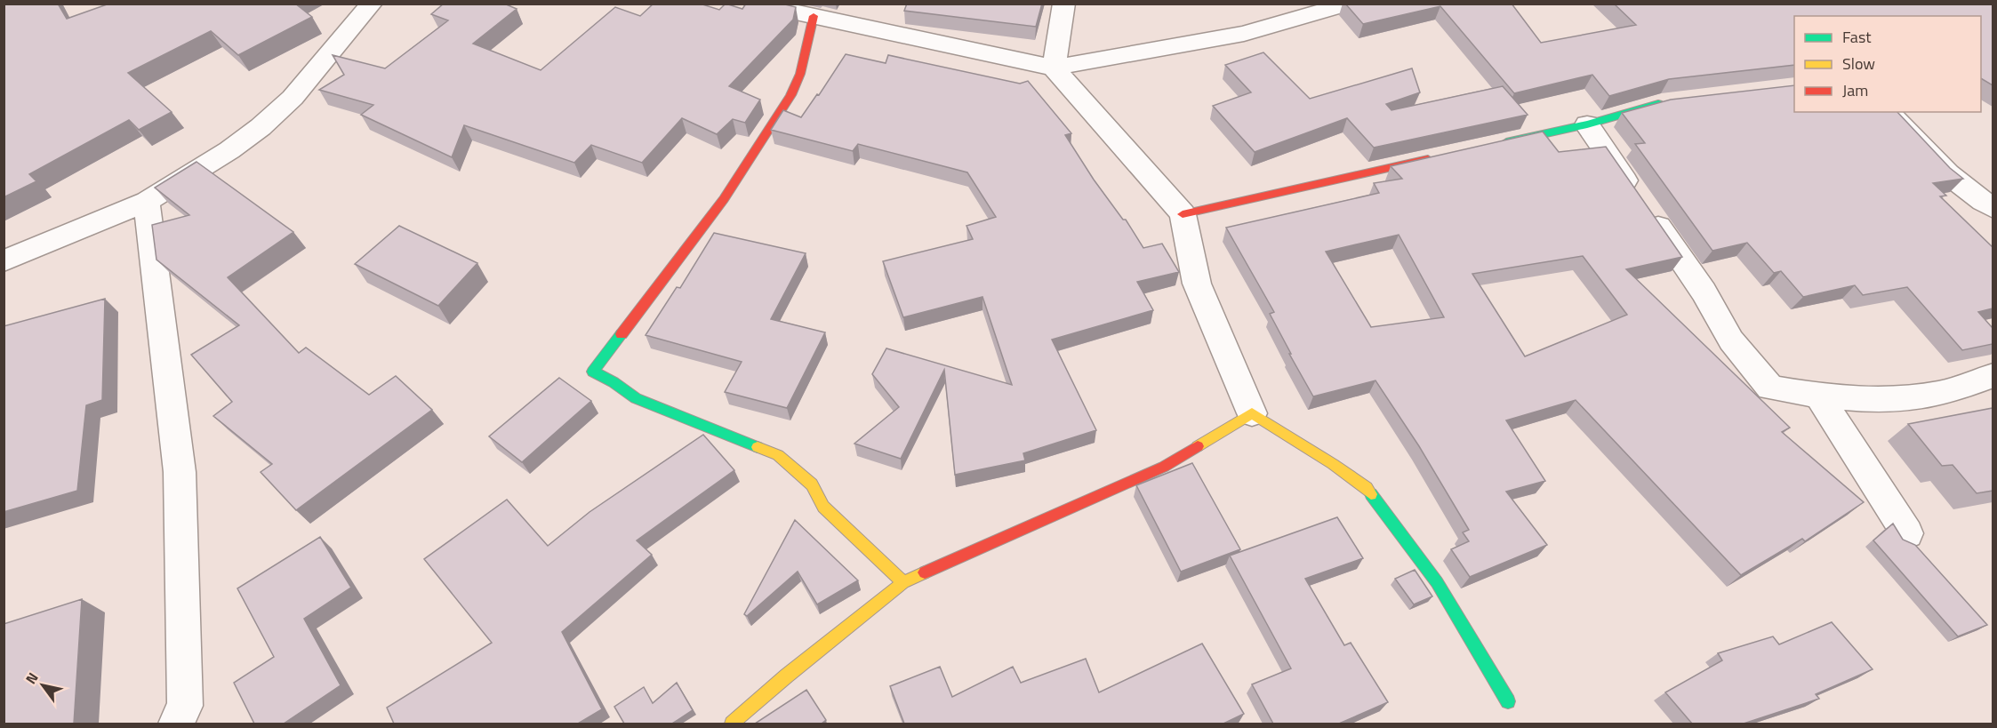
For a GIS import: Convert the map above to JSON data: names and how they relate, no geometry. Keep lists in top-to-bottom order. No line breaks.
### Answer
{"legend":["Fast","Slow","Jam"],"north":"top left"}
